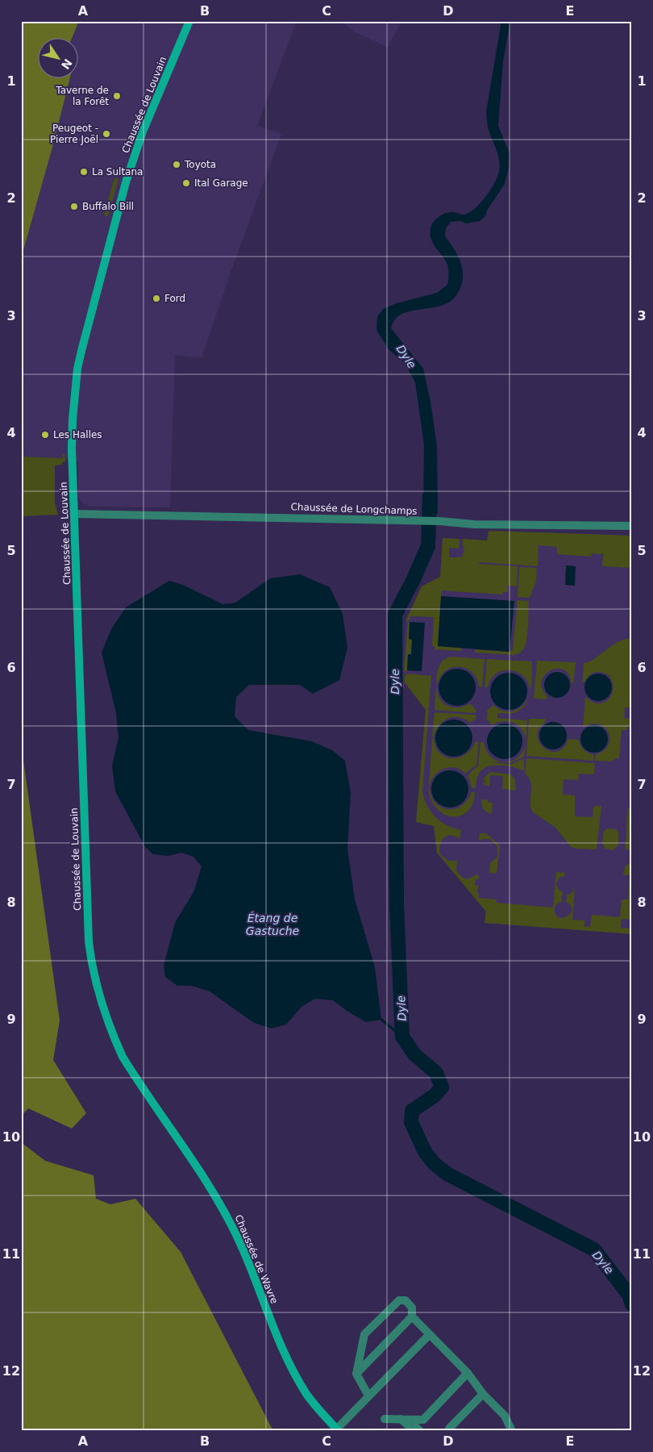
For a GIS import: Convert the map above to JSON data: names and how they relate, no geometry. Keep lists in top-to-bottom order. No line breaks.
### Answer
{"streets":{"main road":["Chaussée de Louvain","Chaussée de Wavre"],"street":["Chaussée de Longchamps"]},"crossings":[["Chaussée de Louvain","Chaussée de Longchamps"],["Chaussée de Louvain","Chaussée de Wavre"]],"water":["Dyle","Étang de Gastuche"],"places":["Taverne de la Forêt","Peugeot - Pierre Joël","Toyota","La Sultana","Ital Garage","Buffalo Bill","Ford","Les Halles"],"north":"bottom right","grid":{"columns":["A","B","C","D","E"],"rows":["1","2","3","4","5","6","7","8","9","10","11","12"]}}
